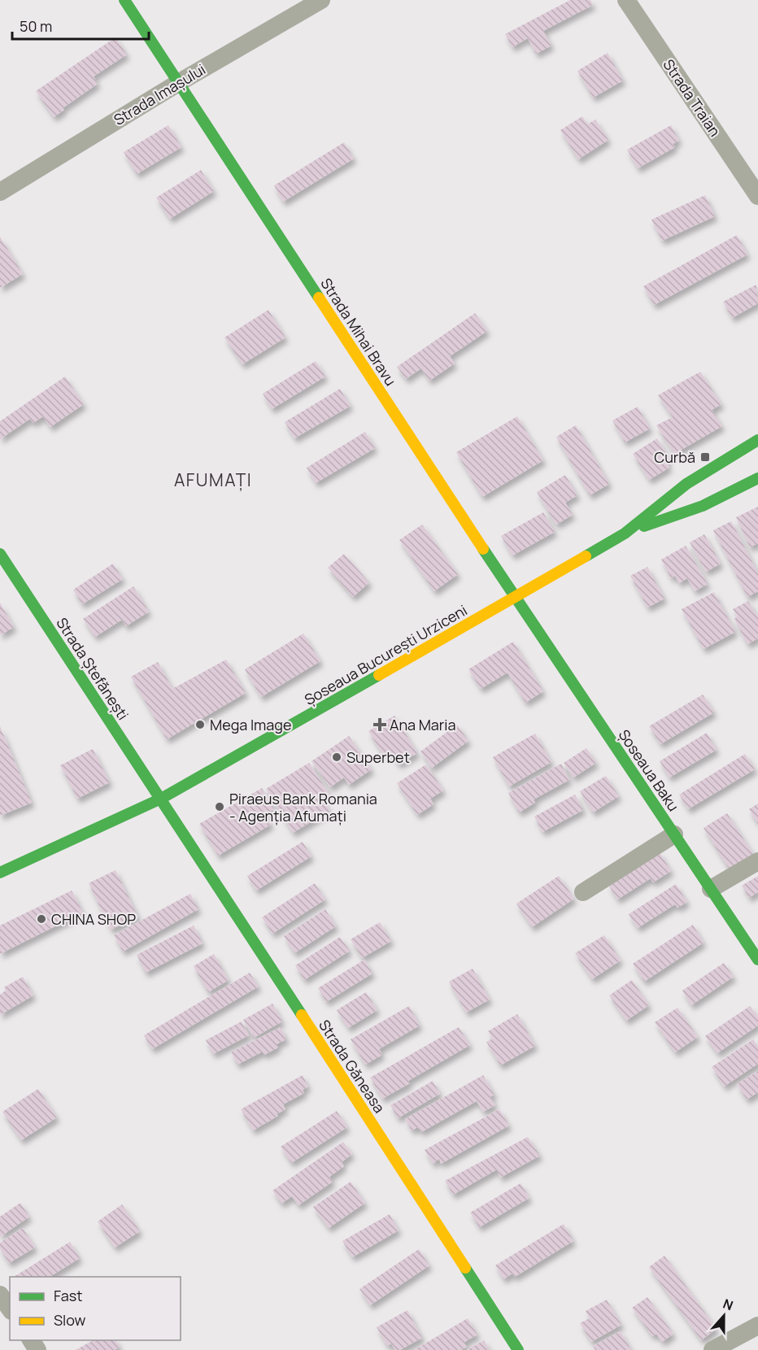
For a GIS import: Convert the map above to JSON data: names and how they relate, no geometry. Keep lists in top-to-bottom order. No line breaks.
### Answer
{"streets":{"main road":["Strada Mihai Bravu","Șoseaua București Urziceni","Strada Ștefănești","Șoseaua Baku","Strada Găneasa"],"street":["Strada Imașului","Strada Traian"]},"crossings":[["Strada Imașului","Strada Mihai Bravu"],["Strada Mihai Bravu","Șoseaua București Urziceni"],["Strada Mihai Bravu","Șoseaua Baku"],["Șoseaua București Urziceni","Strada Ștefănești"],["Șoseaua București Urziceni","Șoseaua Baku"],["Șoseaua București Urziceni","Strada Găneasa"],["Strada Ștefănești","Strada Găneasa"]],"districts":["AFUMAȚI"],"places":{"transit":["Curbă"],"other":["Mega Image","Superbet","Piraeus Bank Romania - Agenția Afumați","CHINA SHOP"],"health":["Ana Maria"]},"legend":["Fast","Slow"],"scale_bar":"50 m","north":"top"}
